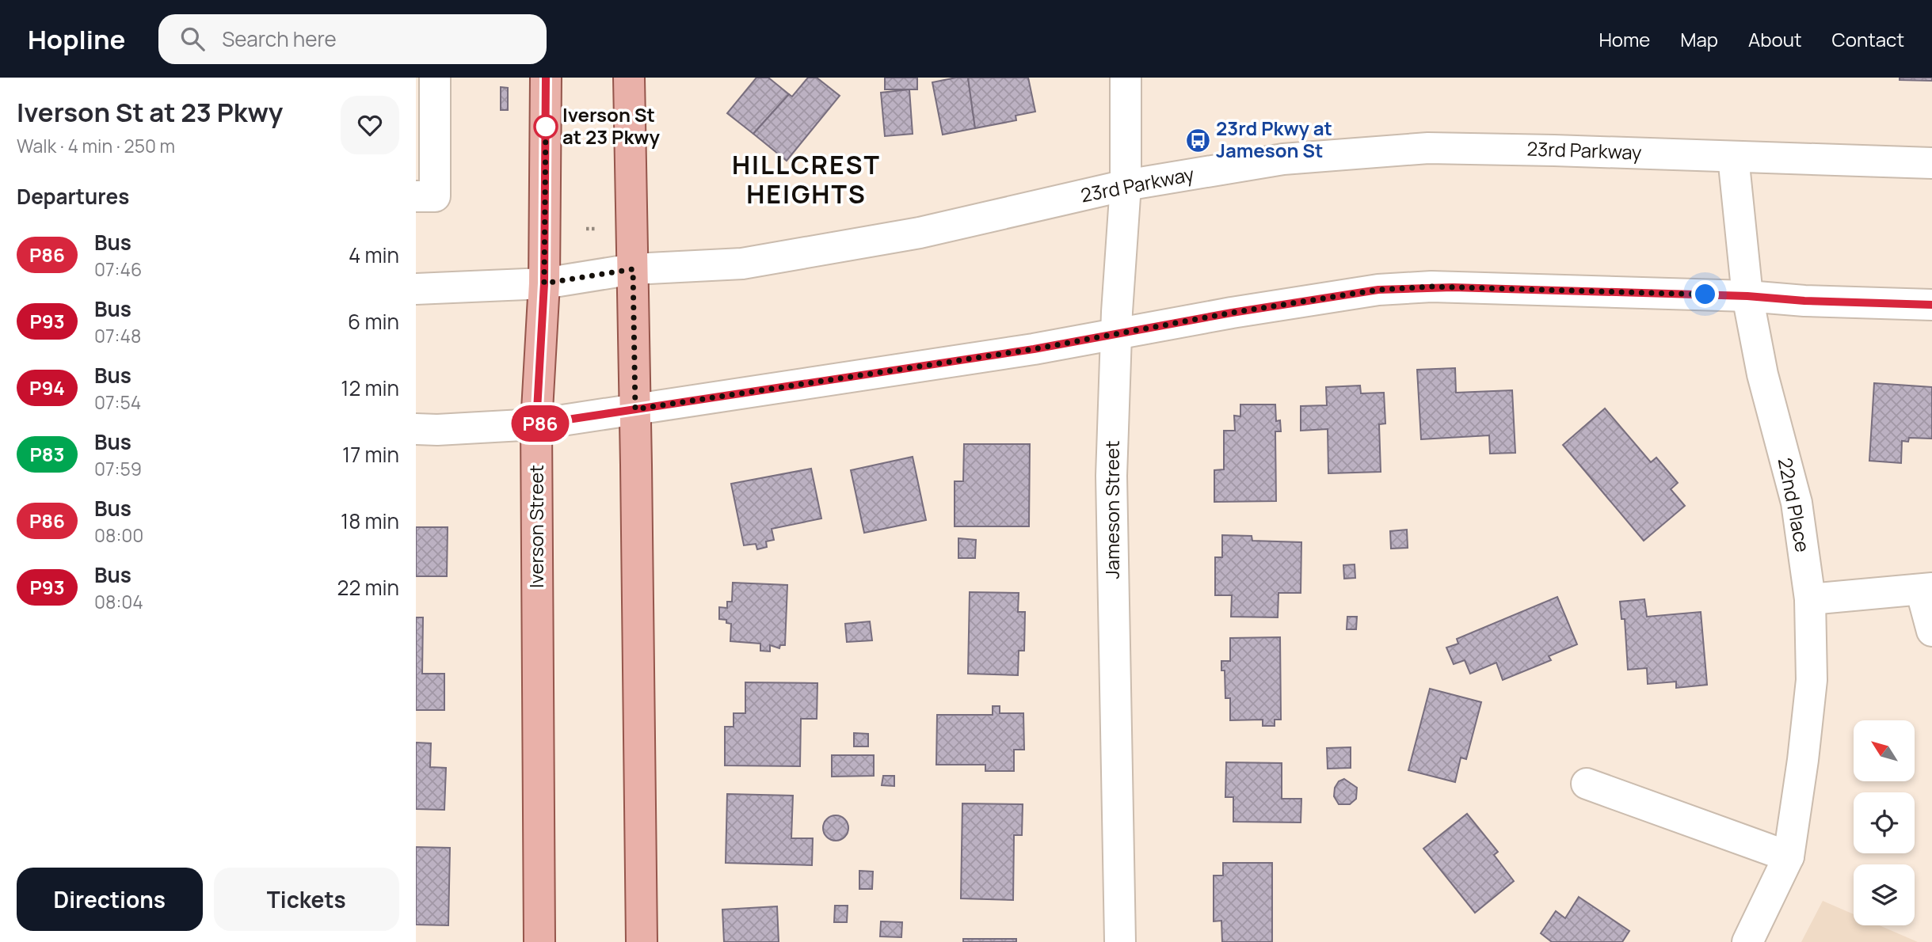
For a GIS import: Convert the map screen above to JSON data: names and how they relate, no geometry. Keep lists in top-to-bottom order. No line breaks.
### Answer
{"streets":{"main road":["Iverson Street"],"street":["23rd Parkway","22nd Place","Jameson Street"]},"crossings":[["23rd Parkway","22nd Place"],["23rd Parkway","Jameson Street"],["23rd Parkway","Iverson Street"]],"districts":["HILLCREST HEIGHTS"],"places":{"other":["Iverson St at 23 Pkwy"],"bus stop":["23rd Pkwy at Jameson St"]},"lines":["bus line P86"],"north":"top left","page":{"header":"Hopline","search":"Search here","nav":["Home","Map","About","Contact"],"heading":[["Iverson St at 23 Pkwy","Walk · 4 min · 250 m"],"Departures"],"on_map":"P86","list":[{"mark":"P86","name":"Bus","note":"07:46","value":"4 min"},{"mark":"P93","name":"Bus","note":"07:48","value":"6 min"},{"mark":"P94","name":"Bus","note":"07:54","value":"12 min"},{"mark":"P83","name":"Bus","note":"07:59","value":"17 min"},{"mark":"P86","name":"Bus","note":"08:00","value":"18 min"},{"mark":"P93","name":"Bus","note":"08:04","value":"22 min"}],"buttons":["Directions","Tickets"]}}
